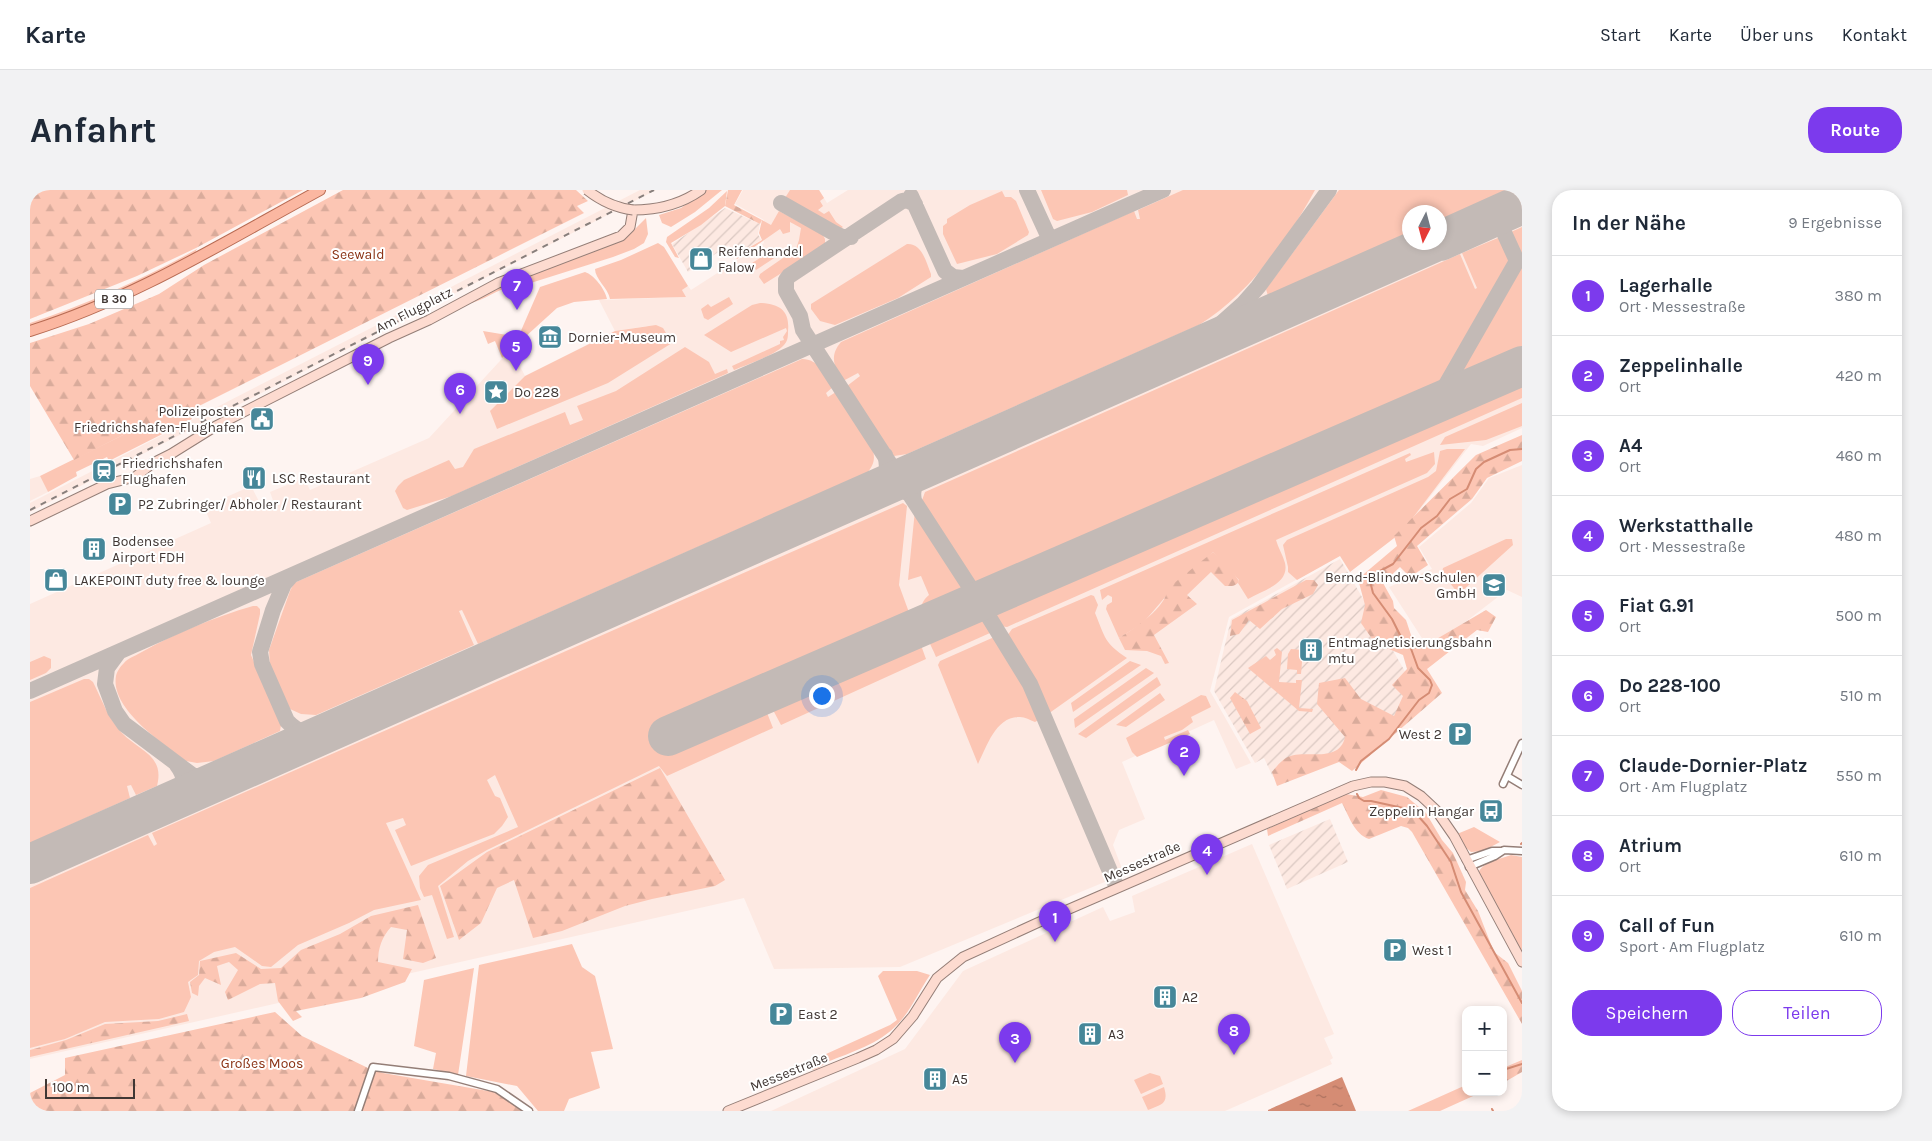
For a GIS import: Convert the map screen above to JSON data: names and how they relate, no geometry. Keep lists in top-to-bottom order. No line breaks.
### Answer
{"streets":{"main road":["B 30"],"street":["Am Flugplatz","Messestraße"]},"parks":["Seewald","Großes Moos"],"places":{"shop":["Reifenhandel Falow","LAKEPOINT duty free & lounge"],"museum":["Dornier-Museum"],"place":["Do 228"],"public building":["Polizeiposten Friedrichshafen-Flughafen"],"station":["Friedrichshafen Flughafen"],"restaurant":["LSC Restaurant"],"parking":["P2 Zubringer/ Abholer / Restaurant","West 2","West 1","East 2"],"building":["Bodensee Airport FDH","Entmagnetisierungsbahn mtu","A2","A3","A5"],"school or university":["Bernd-Blindow-Schulen GmbH"],"bus stop":["Zeppelin Hangar"]},"scale_bar":"100 m","north":"bottom","page":{"header":"Karte","nav":["Start","Karte","Über uns","Kontakt"],"buttons":["Route",["Speichern","Teilen"]],"title":"Anfahrt","heading":["In der Nähe","9 Ergebnisse"],"list":[{"mark":"1","name":"Lagerhalle","note":"Ort · Messestraße","value":"380 m"},{"mark":"2","name":"Zeppelinhalle","note":"Ort","value":"420 m"},{"mark":"3","name":"A4","note":"Ort","value":"460 m"},{"mark":"4","name":"Werkstatthalle","note":"Ort · Messestraße","value":"480 m"},{"mark":"5","name":"Fiat G.91","note":"Ort","value":"500 m"},{"mark":"6","name":"Do 228-100","note":"Ort","value":"510 m"},{"mark":"7","name":"Claude-Dornier-Platz","note":"Ort · Am Flugplatz","value":"550 m"},{"mark":"8","name":"Atrium","note":"Ort","value":"610 m"},{"mark":"9","name":"Call of Fun","note":"Sport · Am Flugplatz","value":"610 m"}],"pins":["7","5","9","6","2","4","1","8","3"],"map_buttons":["+","−"],"scale":"100 m"}}
